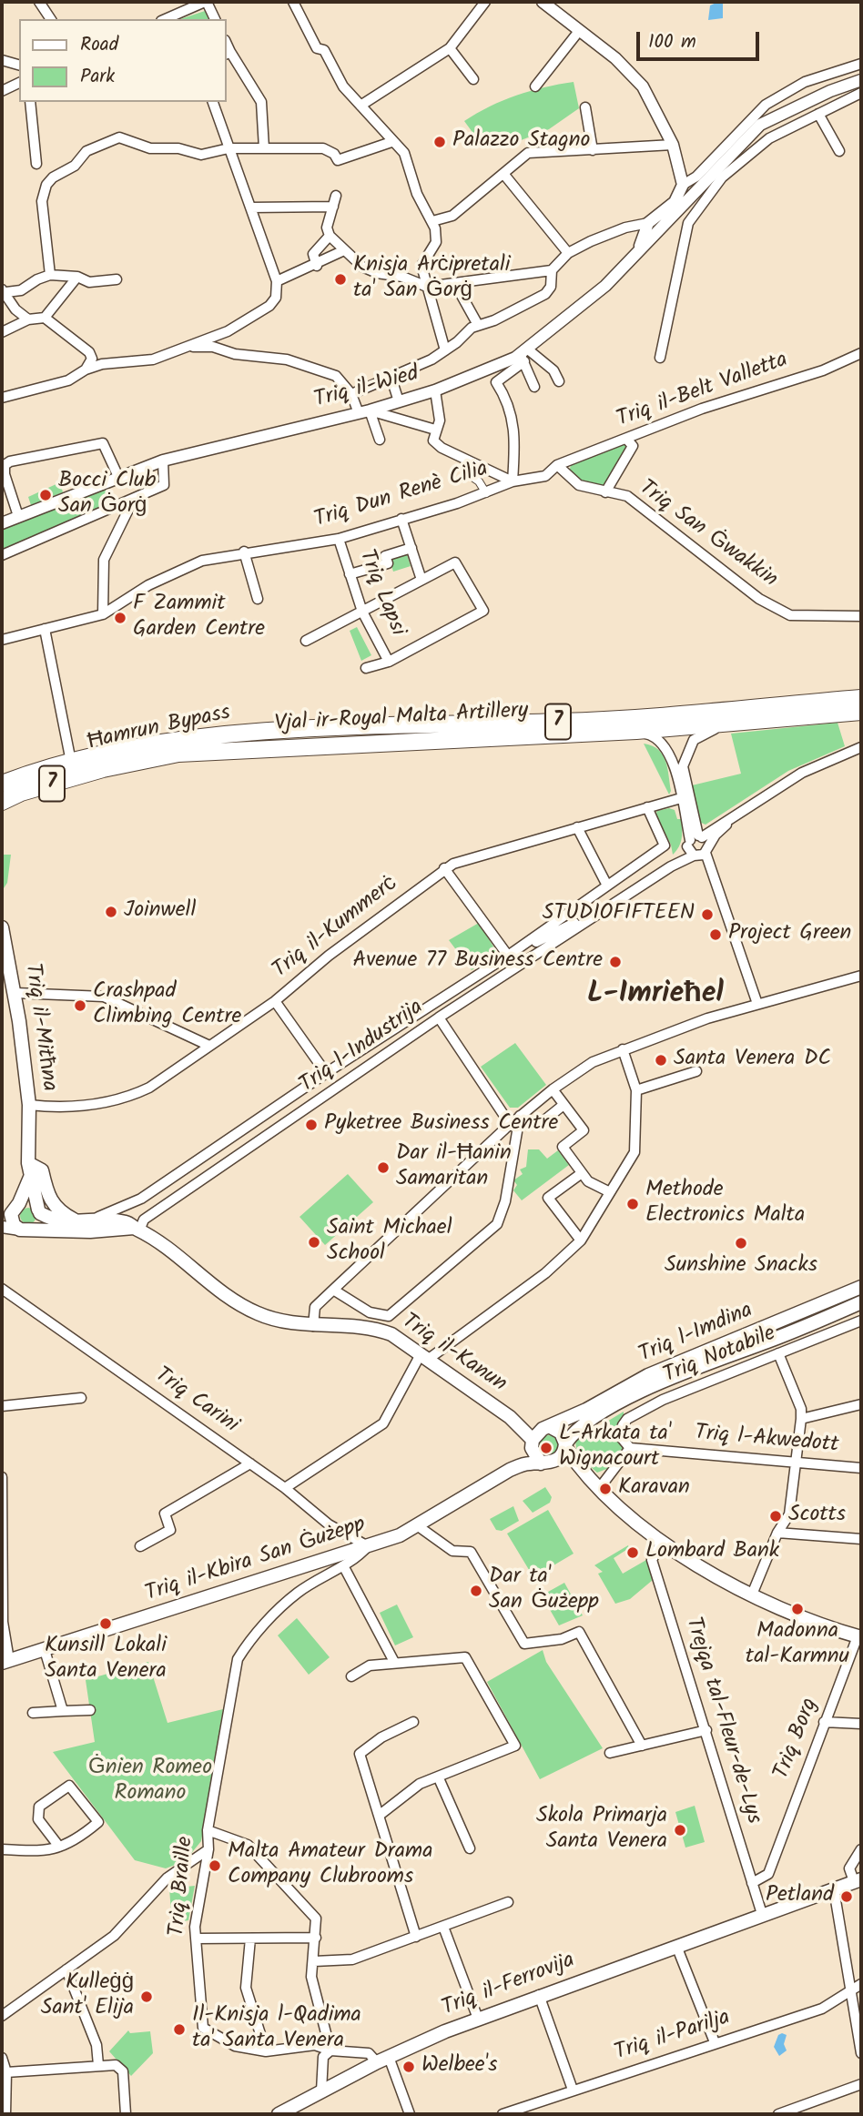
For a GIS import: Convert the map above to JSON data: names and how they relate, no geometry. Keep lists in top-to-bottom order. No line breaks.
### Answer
{"streets":{"highway":["Vjal ir-Royal Malta Artillery","7","Ħamrun Bypass"],"main road":["Triq il-Mitħna","Triq l-Imdina","Triq il-Kanun","Triq il-Kbira San Ġużepp","Triq il-Ferrovija"],"street":["Triq il-Wied","Triq il-Belt Valletta","Triq Dun Renè Cilia","Triq San Ġwakkin","Triq Lapsi","Triq il-Kummerċ","Triq l-Industrija","Triq Notabile","Triq Carini","Triq l-Akwedott","Trejqa tal-Fleur-de-Lys","Triq Borg","Triq Braille","Triq il-Parilja"]},"crossings":[["Triq il-Belt Valletta","Triq Dun Renè Cilia"],["Triq il-Belt Valletta","Triq San Ġwakkin"],["Triq Dun Renè Cilia","Triq San Ġwakkin"],["Triq Dun Renè Cilia","Triq Lapsi"],["Vjal ir-Royal Malta Artillery","Ħamrun Bypass"],["Triq il-Kummerċ","Triq il-Mitħna"],["Triq il-Kummerċ","Triq l-Industrija"],["Triq il-Mitħna","Triq il-Kanun"],["Triq l-Industrija","Triq il-Kanun"],["Triq l-Imdina","Triq il-Kanun"],["Triq l-Imdina","Triq il-Kbira San Ġużepp"],["Triq il-Kanun","Triq il-Kbira San Ġużepp"],["Triq Notabile","Triq l-Akwedott"],["Triq Carini","Triq il-Kbira San Ġużepp"],["Triq Carini","Triq Braille"],["Triq il-Kbira San Ġużepp","Triq Braille"],["Trejqa tal-Fleur-de-Lys","Triq Borg"],["Trejqa tal-Fleur-de-Lys","Triq il-Ferrovija"]],"districts":["L-Imrieħel"],"parks":["Ġnien Romeo Romano"],"places":["Palazzo Stagno","Knisja Arċipretali ta' San Ġorġ","Bocci Club San Ġorġ","F Zammit Garden Centre","Joinwell","STUDIOFIFTEEN","Project Green","Avenue 77 Business Centre","Crashpad Climbing Centre","Santa Venera DC","Pyketree Business Centre","Dar il-Ħanin Samaritan","Methode Electronics Malta","Saint Michael School","Sunshine Snacks","L-Arkata ta' Wignacourt","Karavan","Scotts","Lombard Bank","Dar ta' San Ġużepp","Madonna tal-Karmnu","Kunsill Lokali Santa Venera","Skola Primarja Santa Venera","Malta Amateur Drama Company Clubrooms","Petland","Kulleġġ Sant' Elija","Il-Knisja l-Qadima ta' Santa Venera","Welbee's"],"legend":["Road","Park"],"scale_bar":"100 m"}
